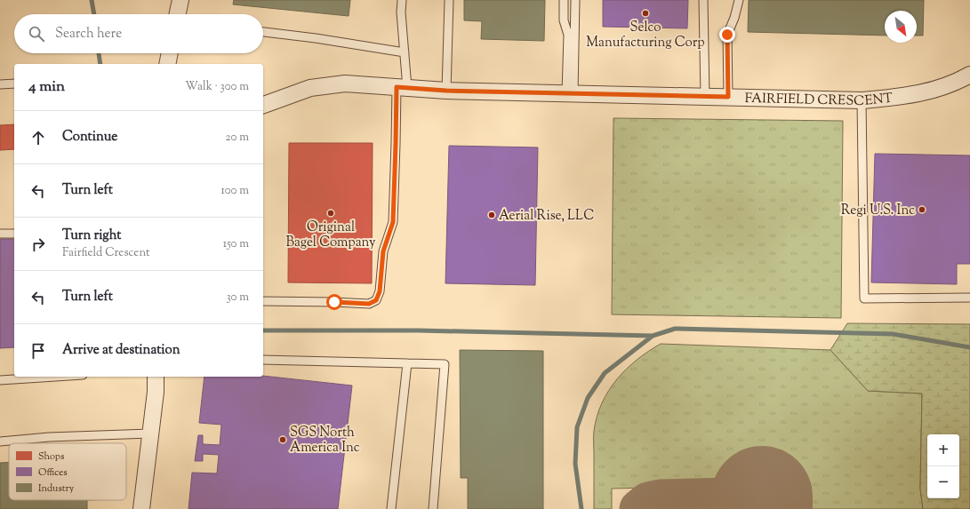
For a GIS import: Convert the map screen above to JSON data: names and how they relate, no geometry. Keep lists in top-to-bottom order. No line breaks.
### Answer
{"streets":{"street":["FAIRFIELD CRESCENT"]},"places":["Selco Manufacturing Corp","Regi U.S. Inc","Original Bagel Company","Aerial Rise, LLC","SGS North America Inc"],"legend":["Shops","Offices","Industry"],"north":"bottom right","page":{"search":"Search here","heading":["4 min","Walk · 300 m"],"list":[["Continue","20 m"],["Turn left","100 m"],["Turn right","Fairfield Crescent","150 m"],["Turn left","30 m"],"Arrive at destination"],"map_buttons":["+","−"]}}
